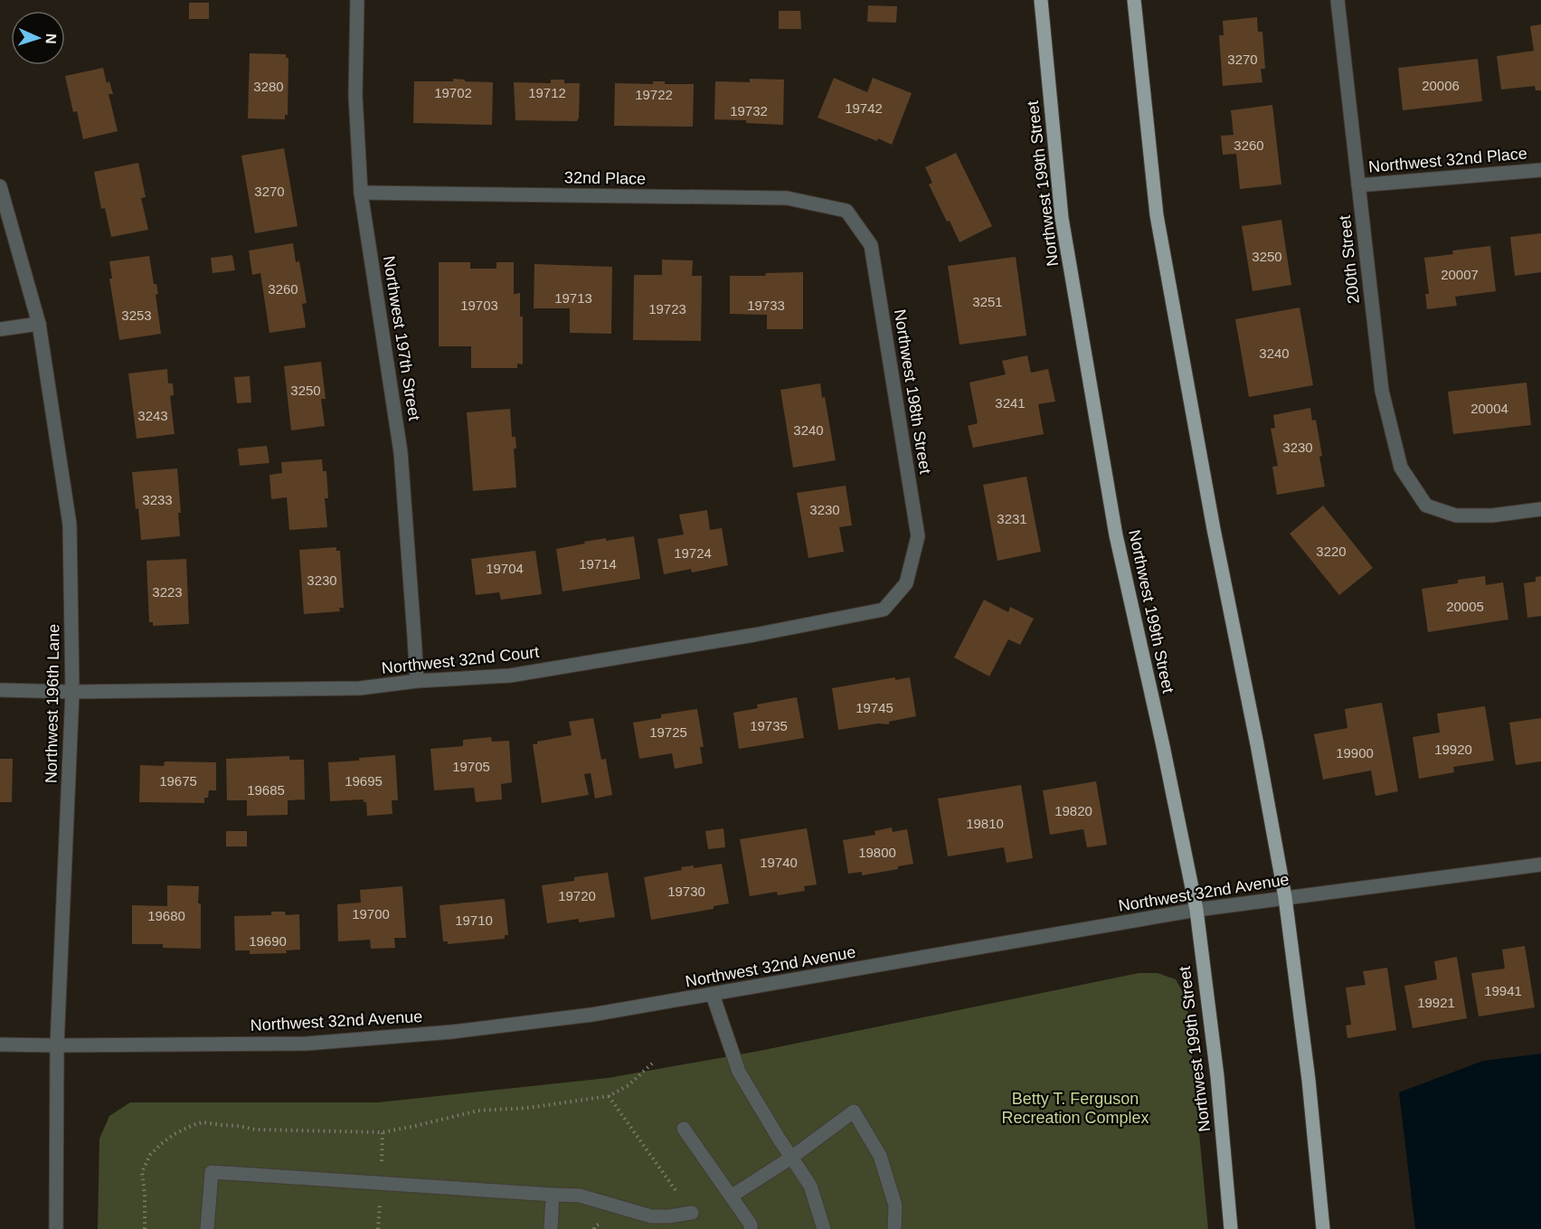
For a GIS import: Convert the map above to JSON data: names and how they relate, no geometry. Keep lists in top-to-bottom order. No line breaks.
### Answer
{"streets":{"main road":["Northwest 199th Street"],"street":["Northwest 32nd Place","32nd Place","200th Street","Northwest 197th Street","Northwest 198th Street","Northwest 32nd Court","Northwest 196th Lane","Northwest 32nd Avenue"]},"crossings":[["Northwest 32nd Place","200th Street"],["32nd Place","Northwest 197th Street"],["32nd Place","Northwest 198th Street"],["Northwest 199th Street","Northwest 32nd Avenue"],["Northwest 197th Street","Northwest 32nd Court"],["Northwest 198th Street","Northwest 32nd Court"],["Northwest 32nd Court","Northwest 196th Lane"],["Northwest 196th Lane","Northwest 32nd Avenue"]],"parks":["Betty T. Ferguson Recreation Complex"],"house_numbers":["3270","20006","3280","19702","19712","19722","19742","19732","3260","3270","3250","20007","3260","19713","3251","19703","19733","19723","3253","3240","3250","3241","20004","3243","3240","3230","3233","3230","3231","3220","19724","19714","19704","3230","3223","20005","19745","19735","19725","19920","19900","19705","19675","19695","19685","19820","19810","19800","19740","19730","19720","19700","19680","19710","19690","19941","19921"],"north":"right"}
